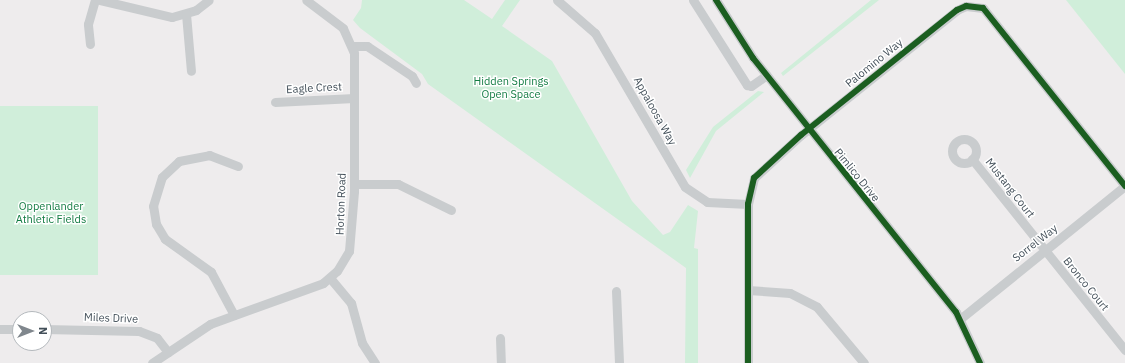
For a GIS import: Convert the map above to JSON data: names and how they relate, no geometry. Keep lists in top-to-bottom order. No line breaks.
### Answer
{"streets":{"street":["Palomino Way","Eagle Crest","Appaloosa Way","Pimlico Drive","Mustang Court","Horton Road","Sorrel Way","Bronco Court","Miles Drive"]},"crossings":[["Palomino Way","Appaloosa Way"],["Palomino Way","Pimlico Drive"],["Palomino Way","Sorrel Way"],["Eagle Crest","Horton Road"],["Pimlico Drive","Sorrel Way"],["Mustang Court","Sorrel Way"],["Mustang Court","Bronco Court"],["Horton Road","Miles Drive"],["Sorrel Way","Bronco Court"]],"parks":["Hidden Springs Open Space","Oppenlander Athletic Fields"],"north":"right"}
